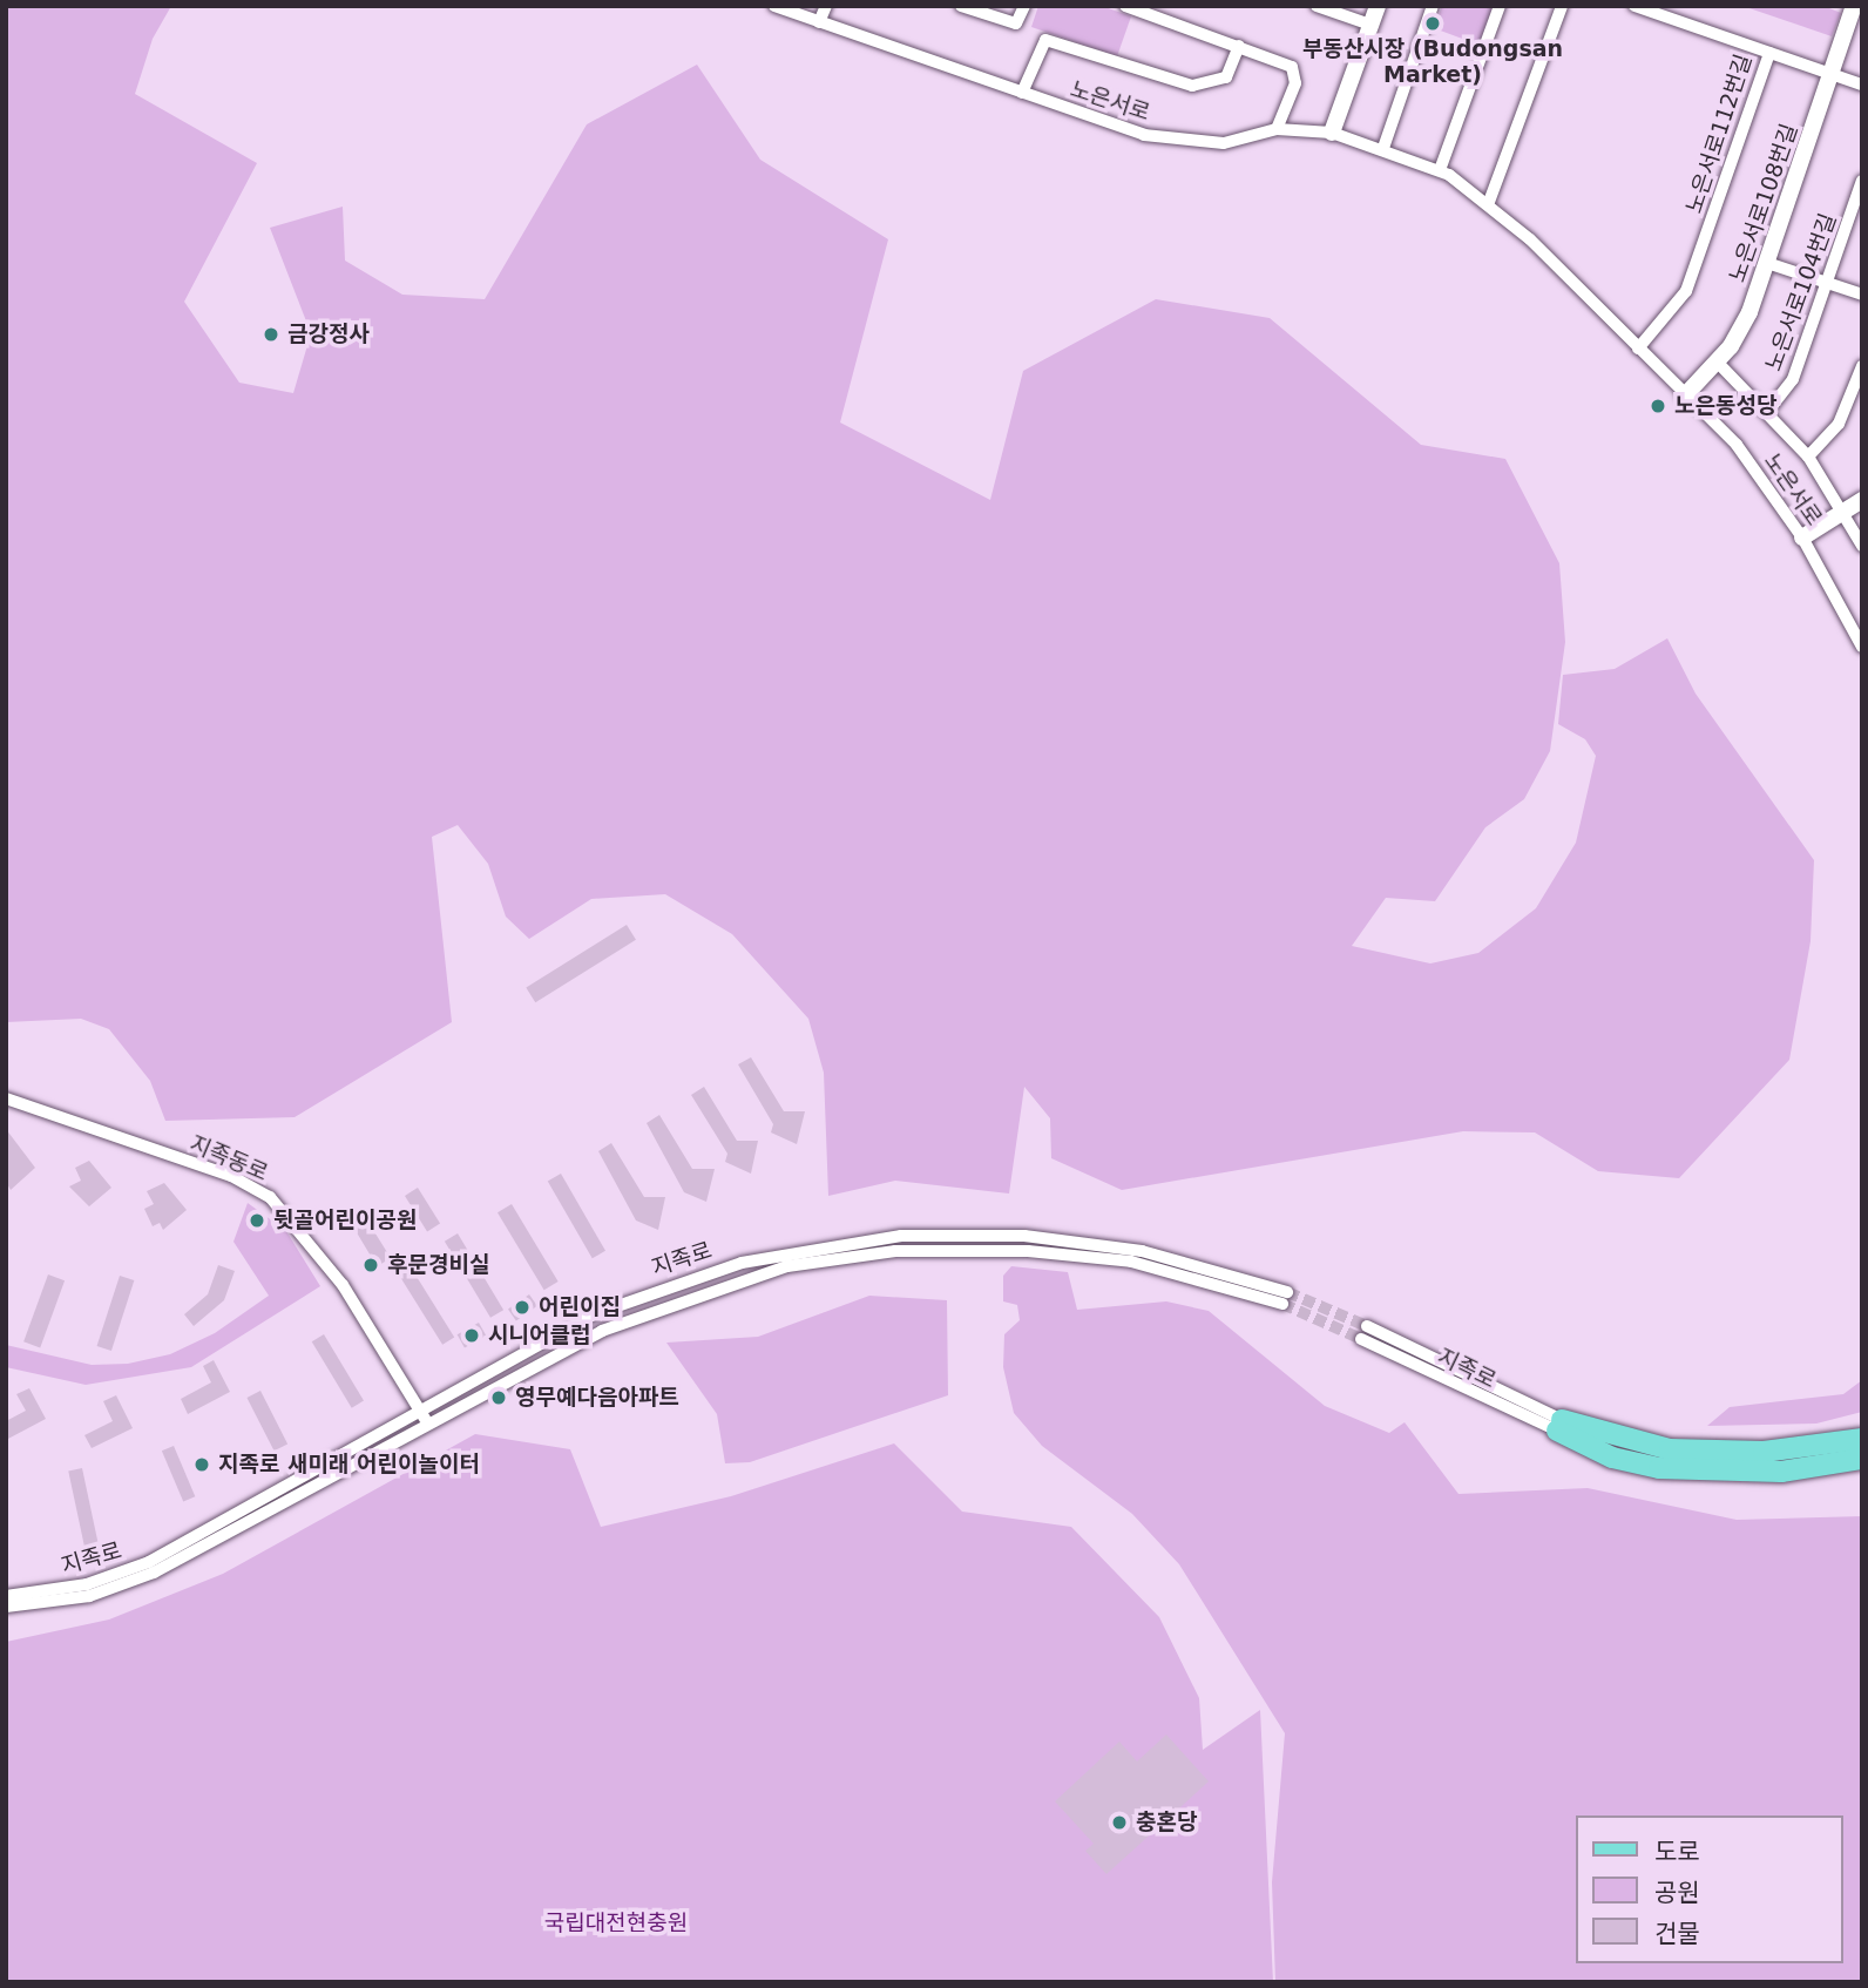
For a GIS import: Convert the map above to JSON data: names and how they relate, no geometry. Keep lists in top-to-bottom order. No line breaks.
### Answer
{"streets":{"street":["노은서로","노은서로112번길","노은서로108번길","노은서로104번길","지족동로","지족로"]},"crossings":[["노은서로","노은서로112번길"],["노은서로","노은서로108번길"],["지족동로","지족로"]],"parks":["국립대전현충원"],"places":["부동산시장 (Budongsan Market)","금강정사","노은동성당","뒷골어린이공원","후문경비실","어린이집","시니어클럽","영무예다음아파트","지족로 새미래 어린이놀이터","충혼당"],"legend":["도로","공원","건물"]}
